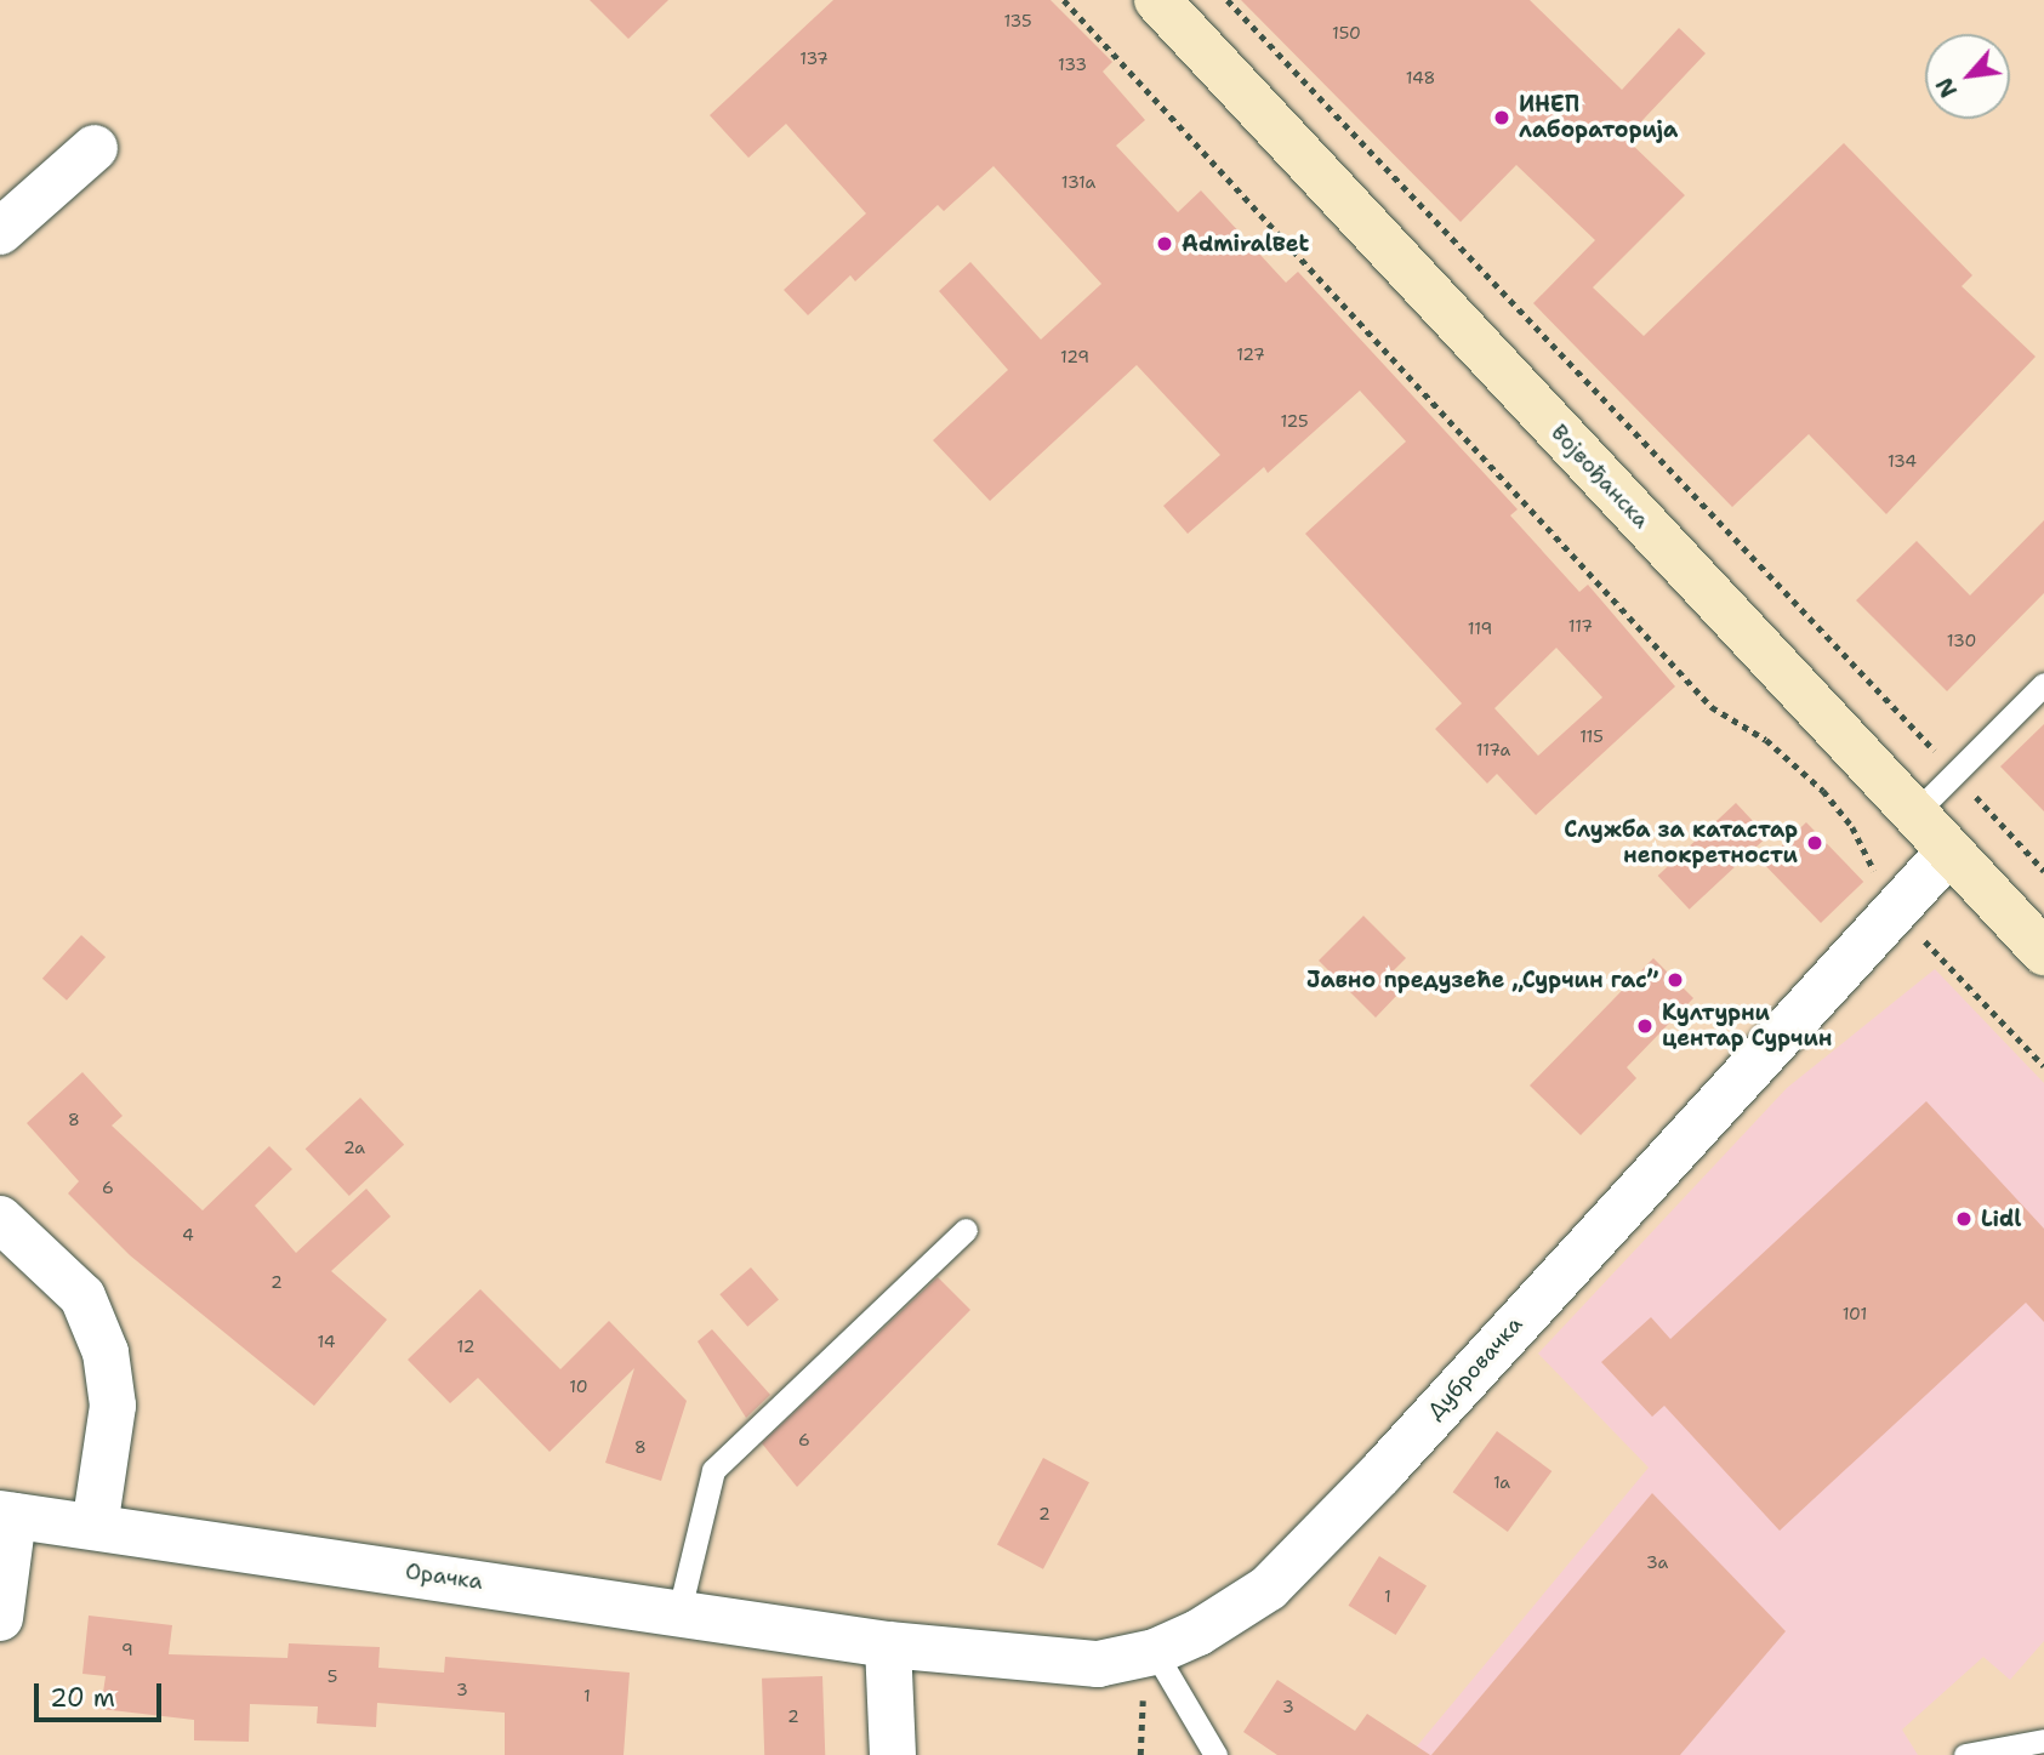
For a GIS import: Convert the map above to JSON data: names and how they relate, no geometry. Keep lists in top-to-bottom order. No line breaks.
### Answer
{"streets":{"main road":["Војвођанска"],"street":["Дубровачка","Орачка"]},"crossings":[["Војвођанска","Дубровачка"],["Дубровачка","Орачка"]],"places":["ИНЕП лабораторија","AdmiralBet","Служба за катастар непокретности","Јавно предузеће „Сурчин гас”","Културни центар Сурчин","Lidl"],"house_numbers":["135","150","137","133","148","131a","127","129","125","134","117","119","130","115","117a","8","2a","6","4","2","101","14","12","10","6","8","1a","2","3a","1","9","5","3","1","3","2"],"scale_bar":"20 m","north":"bottom left"}
